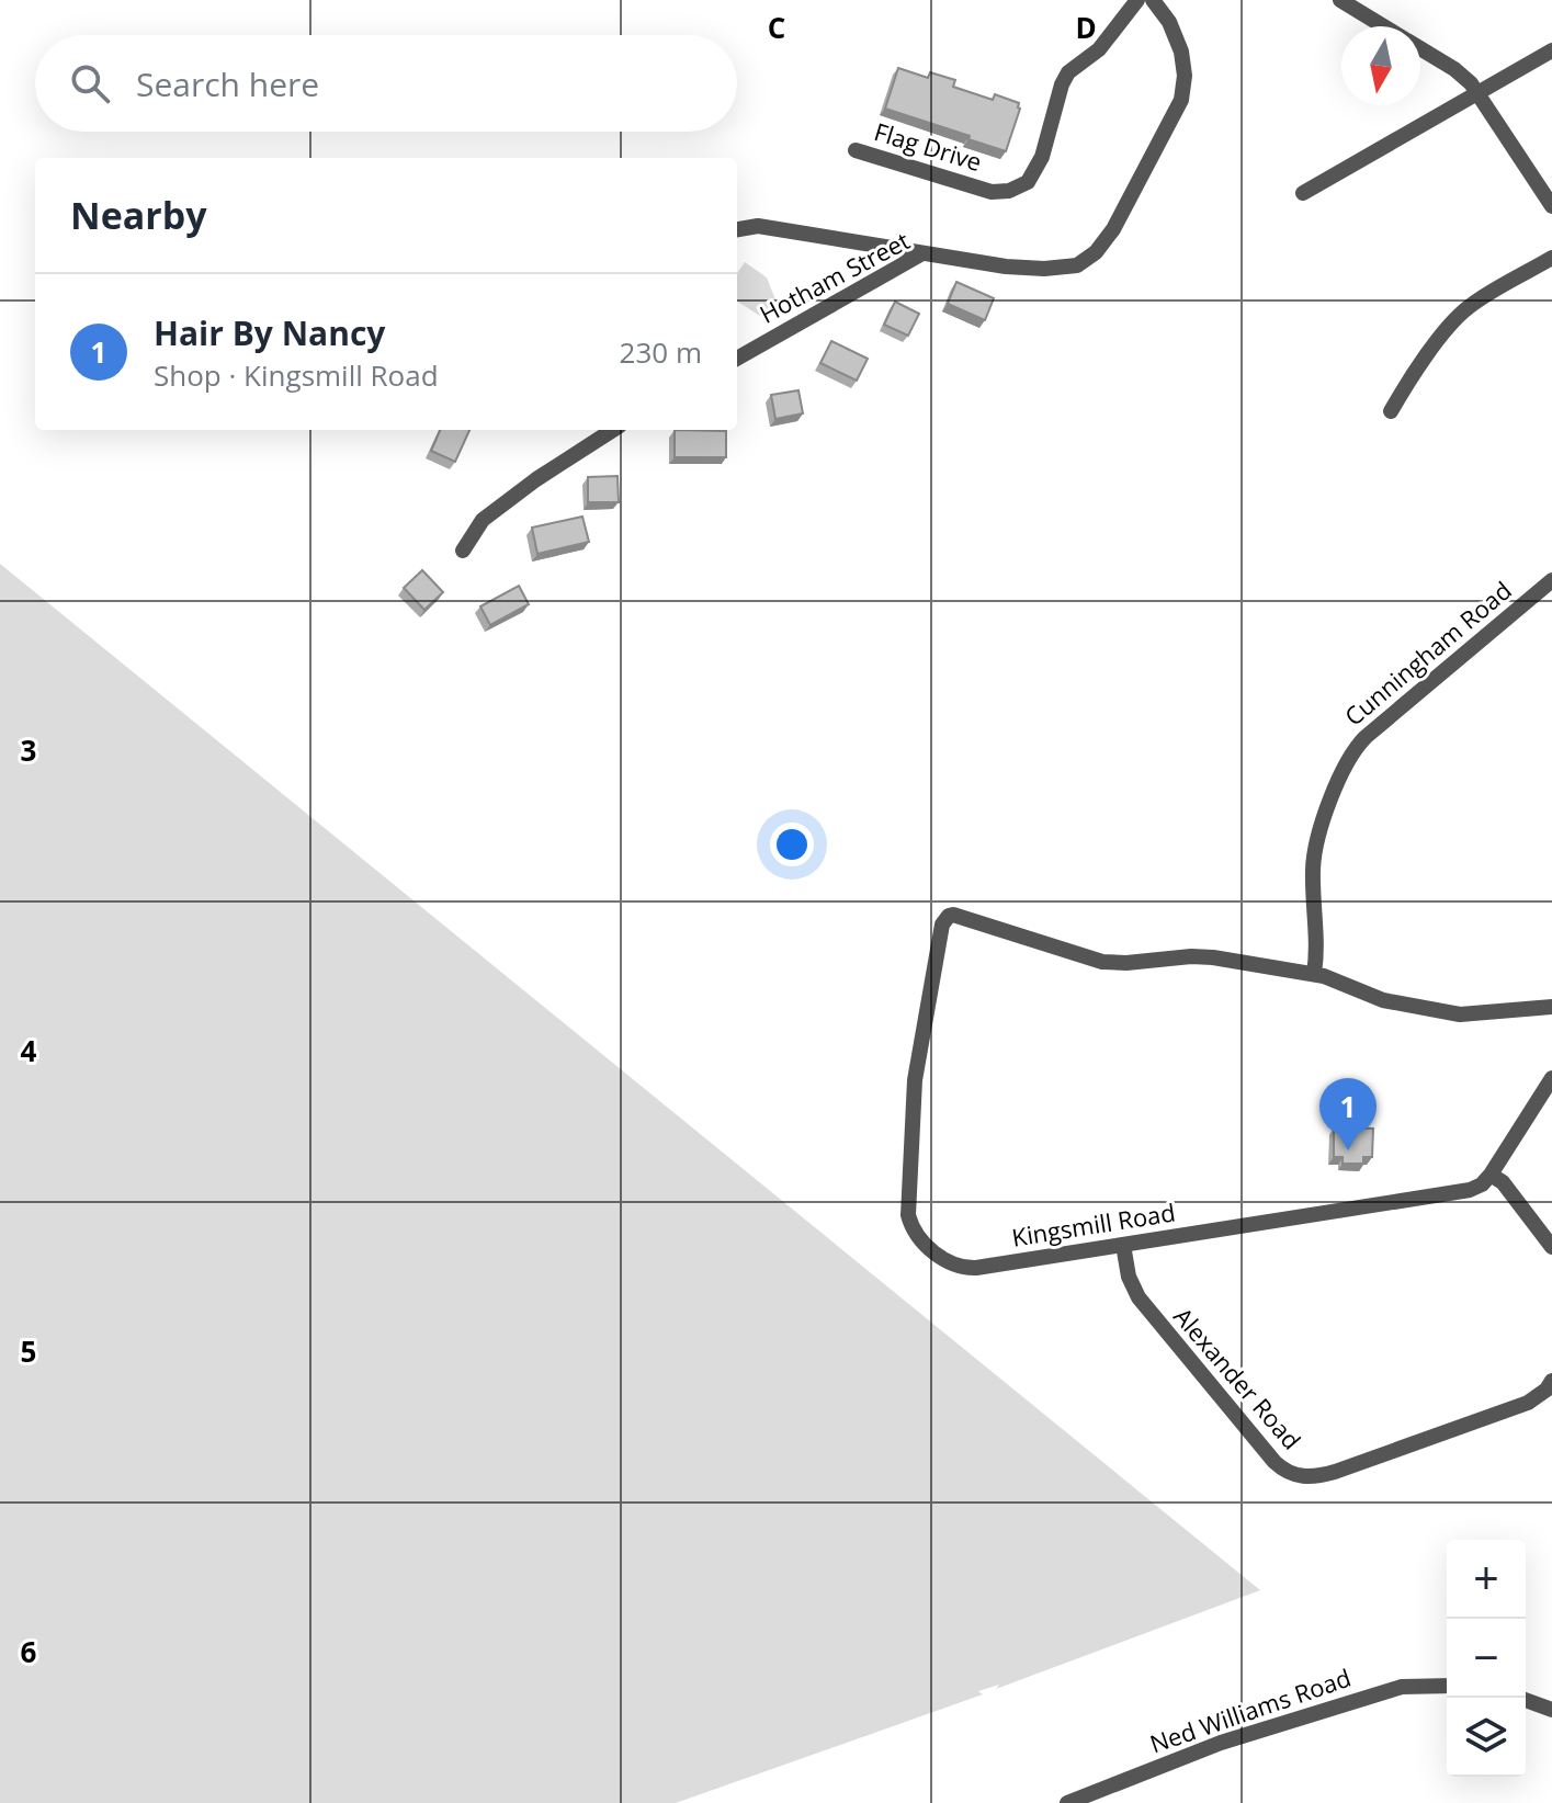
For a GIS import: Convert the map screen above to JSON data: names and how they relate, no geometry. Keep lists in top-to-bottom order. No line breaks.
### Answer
{"streets":{"street":["Flag Drive","Hotham Street","Cunningham Road","Kingsmill Road","Alexander Road","Ned Williams Road"]},"crossings":[["Cunningham Road","Kingsmill Road"],["Kingsmill Road","Alexander Road"]],"north":"bottom","page":{"search":"Search here","heading":"Nearby","list":[{"mark":"1","name":"Hair By Nancy","note":"Shop · Kingsmill Road","value":"230 m"}],"pins":"1","map_buttons":["+","−"]},"grid":{"columns":["C","D"],"rows":["3","4","5","6"]}}
